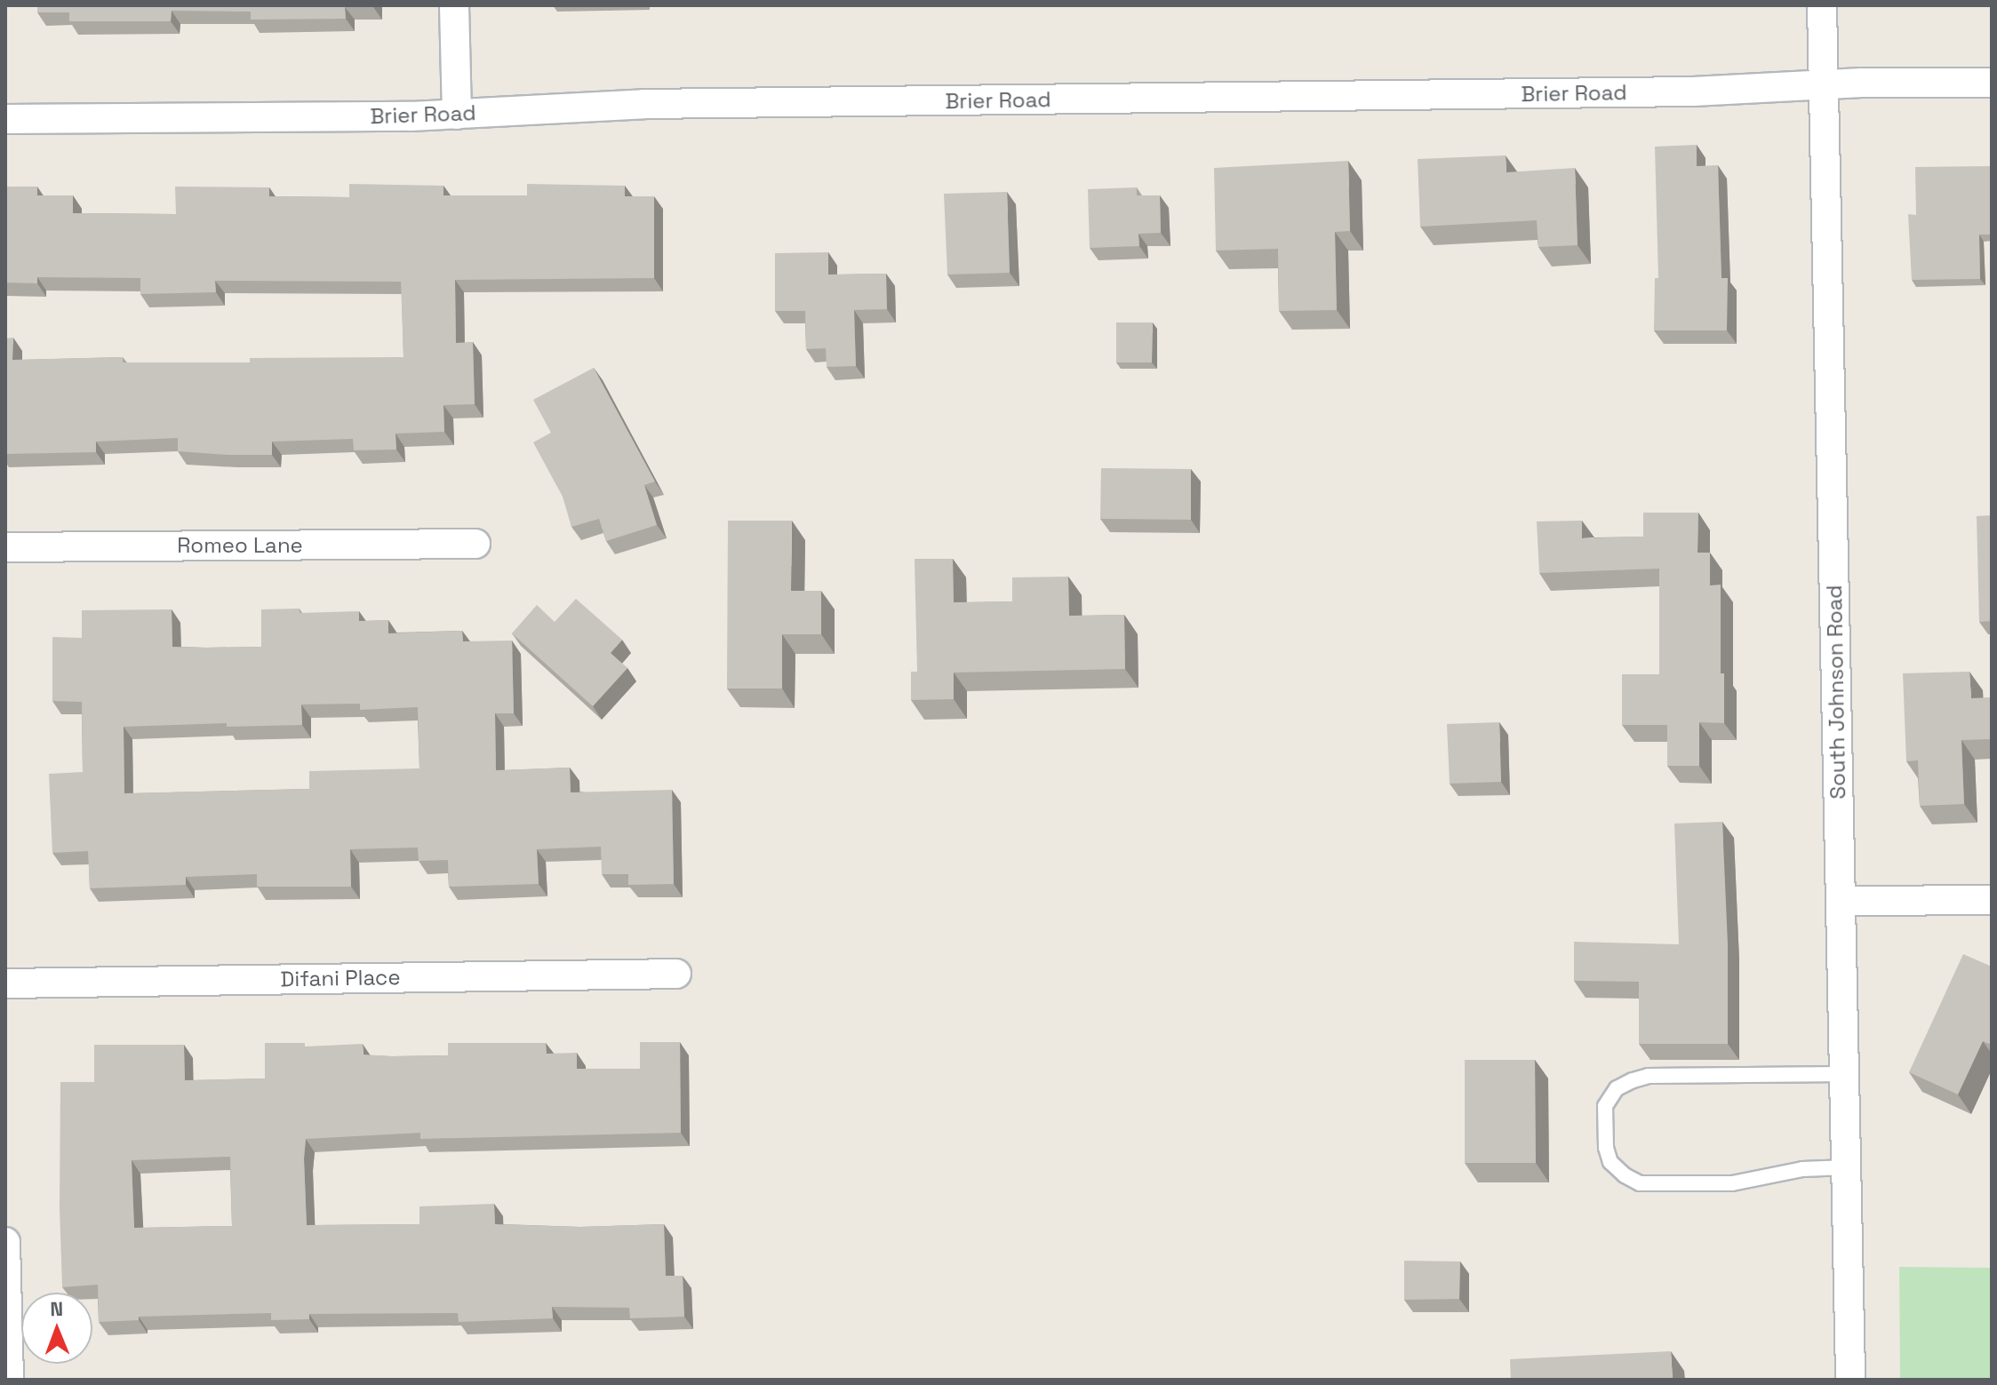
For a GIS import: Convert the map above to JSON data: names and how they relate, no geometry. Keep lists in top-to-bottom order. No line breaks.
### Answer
{"streets":{"street":["Brier Road","Romeo Lane","South Johnson Road","Difani Place"]},"crossings":[["Brier Road","South Johnson Road"]],"north":"top"}
